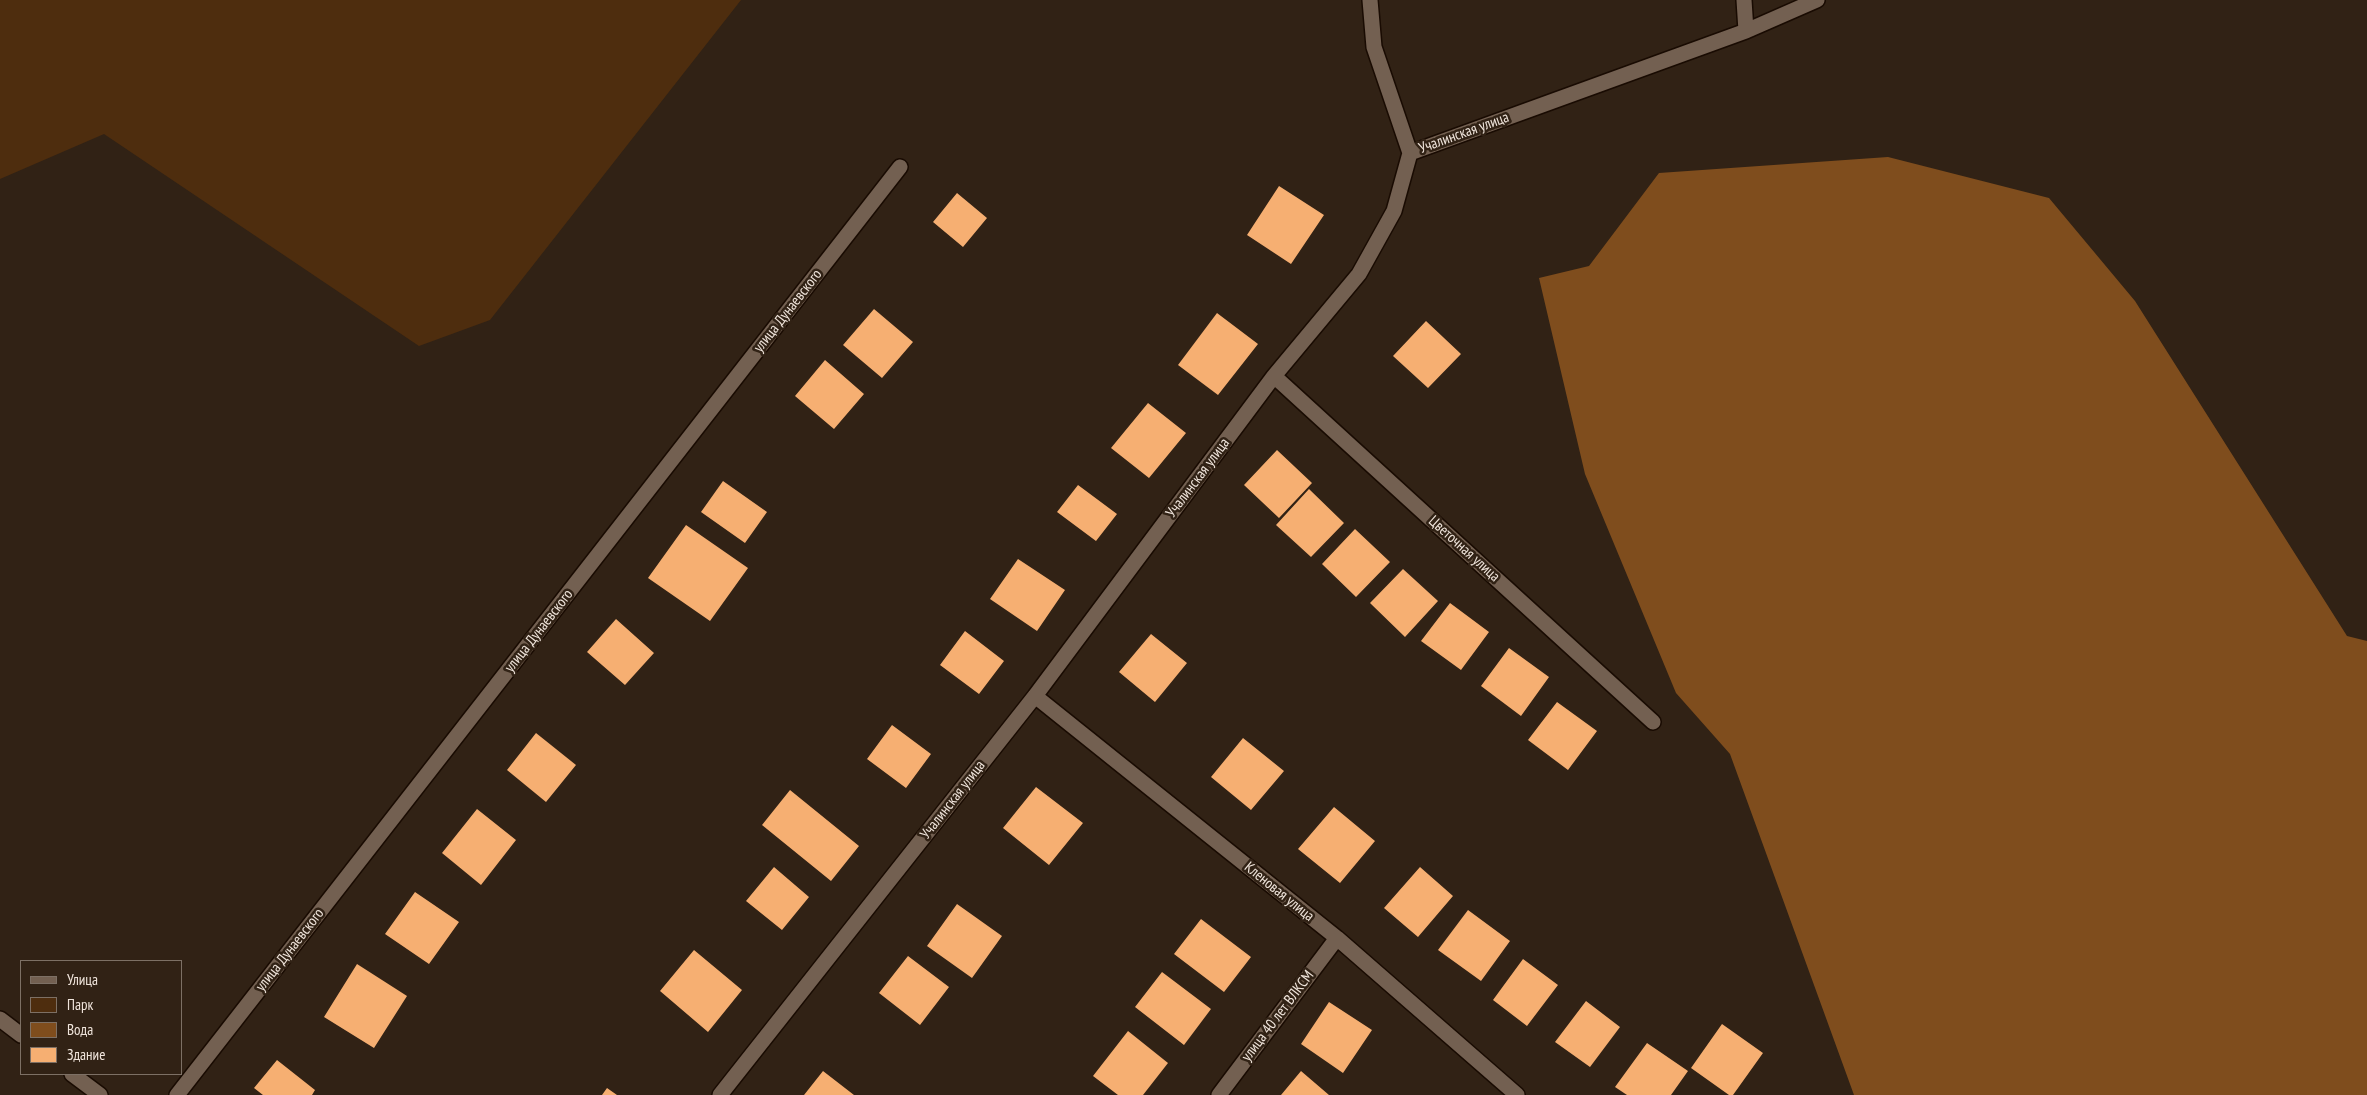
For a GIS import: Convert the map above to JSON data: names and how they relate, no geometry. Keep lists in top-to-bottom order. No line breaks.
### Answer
{"streets":{"street":["Учалинская улица","улица Дунаевского","Цветочная улица","Кленовая улица","улица 40 лет ВЛКСМ"]},"crossings":[["Учалинская улица","Цветочная улица"],["Учалинская улица","Кленовая улица"],["Кленовая улица","улица 40 лет ВЛКСМ"]],"legend":["Улица","Парк","Вода","Здание"]}
